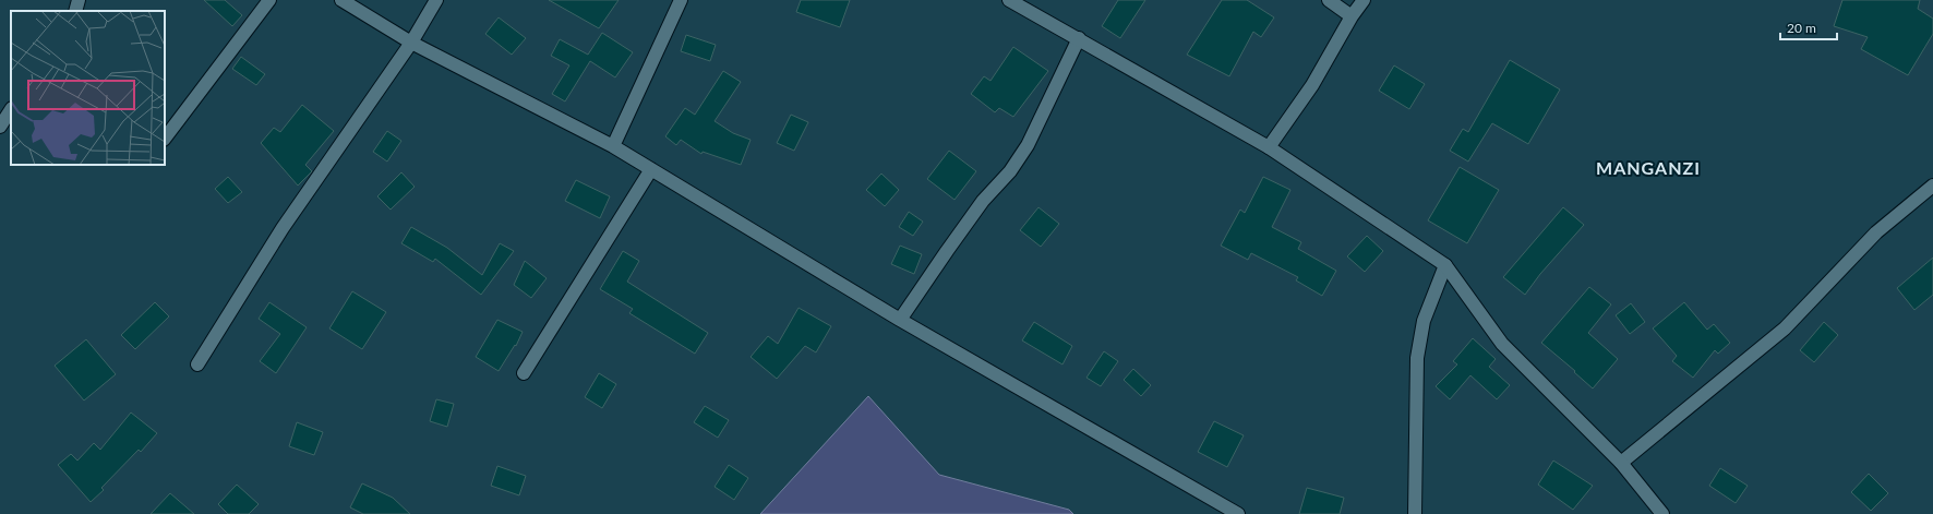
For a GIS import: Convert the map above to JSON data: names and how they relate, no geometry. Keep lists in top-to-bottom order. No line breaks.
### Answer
{"districts":["MANGANZI"],"scale_bar":"20 m"}
